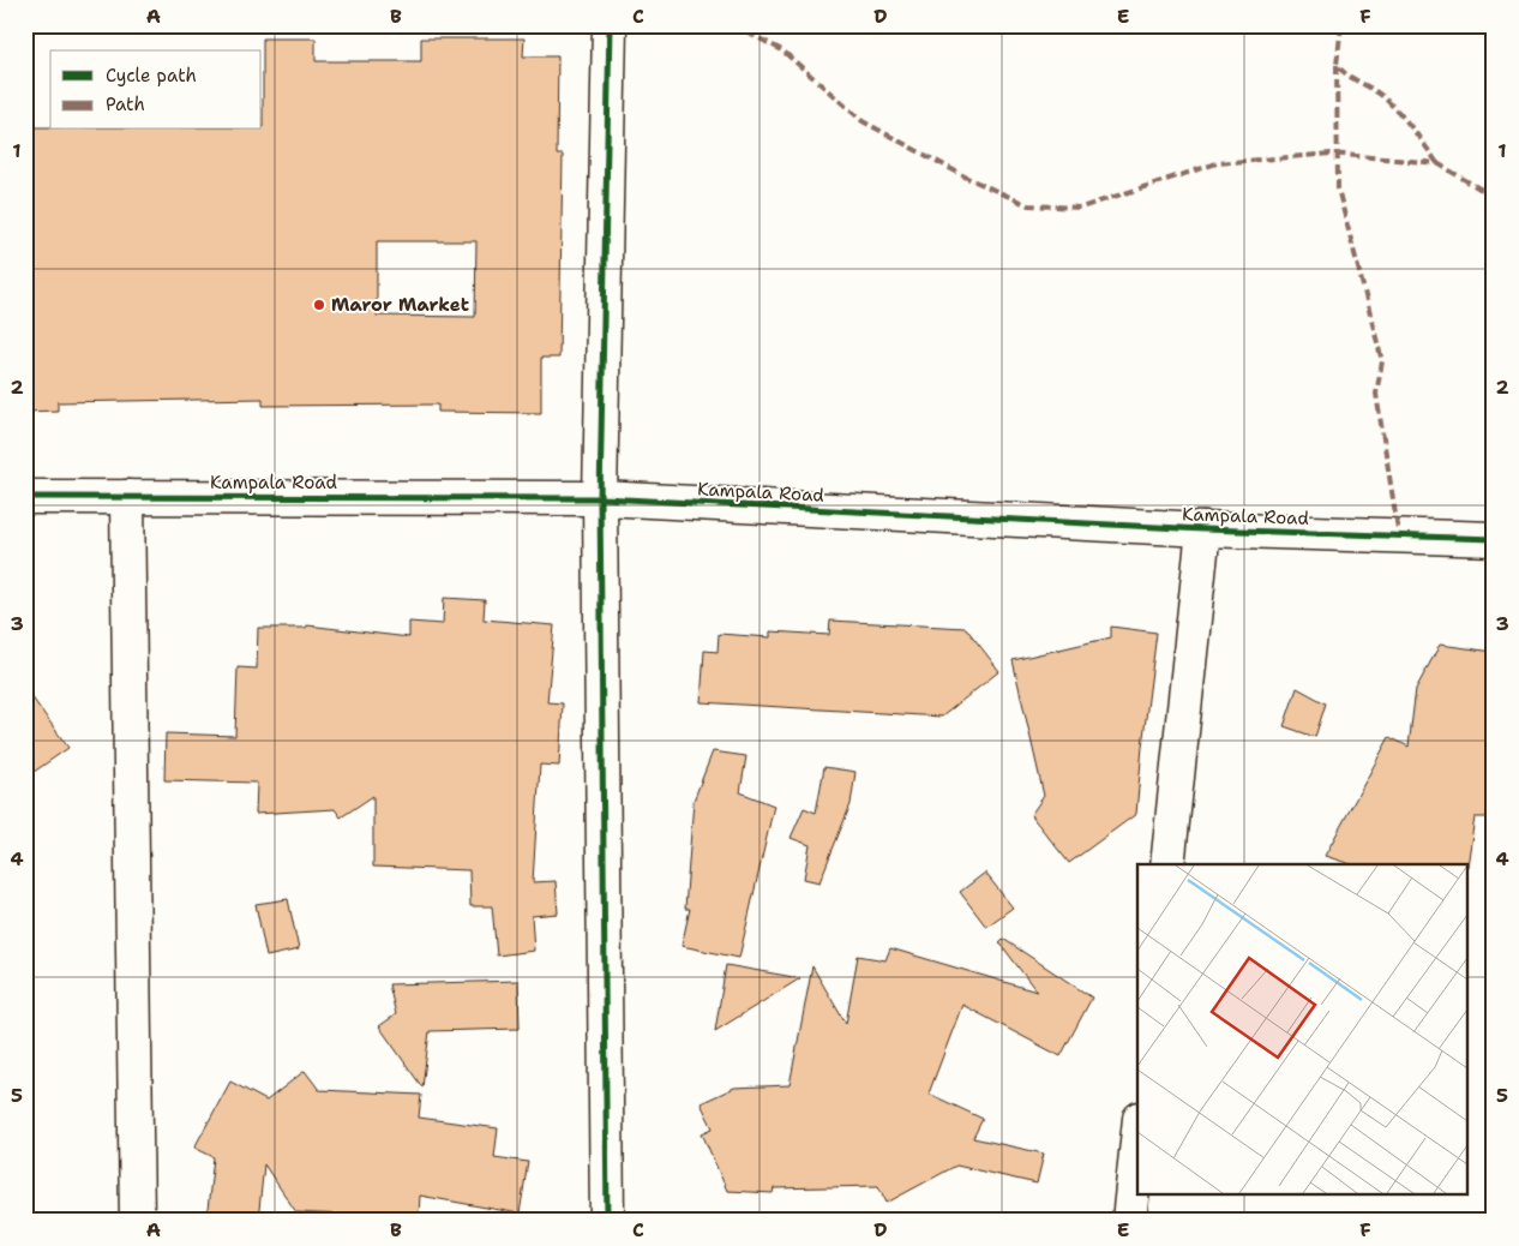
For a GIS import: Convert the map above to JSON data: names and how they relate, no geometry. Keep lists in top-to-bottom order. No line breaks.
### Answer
{"streets":{"street":["Kampala Road"]},"places":["Maror Market"],"legend":["Cycle path","Path"],"grid":{"columns":["A","B","C","D","E","F"],"rows":["1","2","3","4","5"]}}
